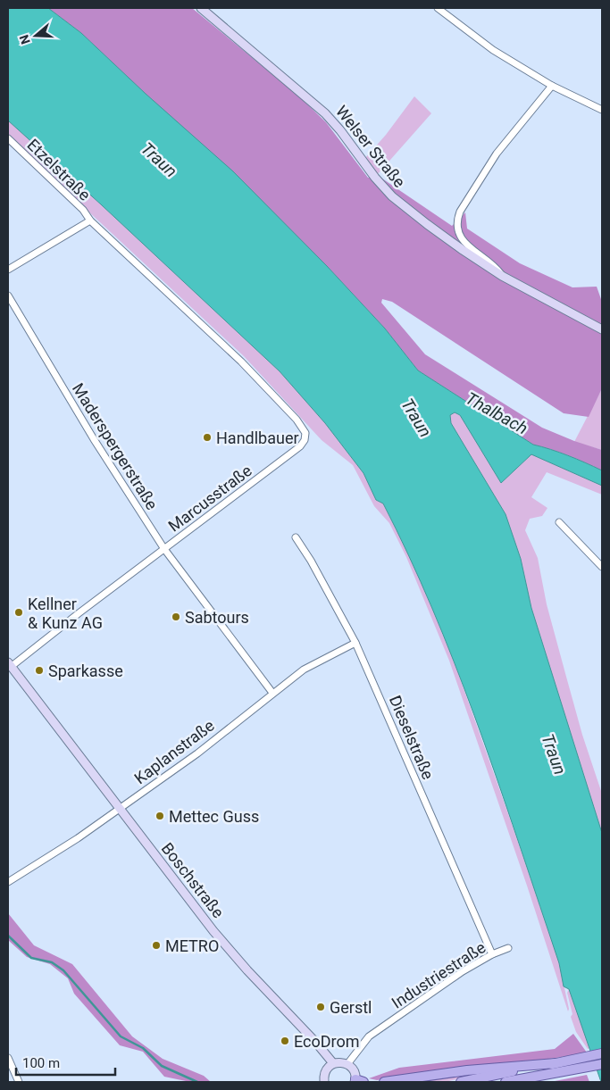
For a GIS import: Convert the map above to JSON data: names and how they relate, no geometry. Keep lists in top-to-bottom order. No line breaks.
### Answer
{"streets":{"main road":["Welser Straße","Boschstraße"],"street":["Etzelstraße","Maderspergerstraße","Marcusstraße","Dieselstraße","Kaplanstraße","Industriestraße"]},"crossings":[["Etzelstraße","Marcusstraße"],["Maderspergerstraße","Marcusstraße"],["Maderspergerstraße","Kaplanstraße"],["Marcusstraße","Boschstraße"],["Dieselstraße","Kaplanstraße"],["Dieselstraße","Industriestraße"],["Kaplanstraße","Boschstraße"]],"water":["Traun","Thalbach"],"places":["Handlbauer","Kellner & Kunz AG","Sabtours","Sparkasse","Mettec Guss","METRO","Gerstl","EcoDrom"],"scale_bar":"100 m","north":"left"}
